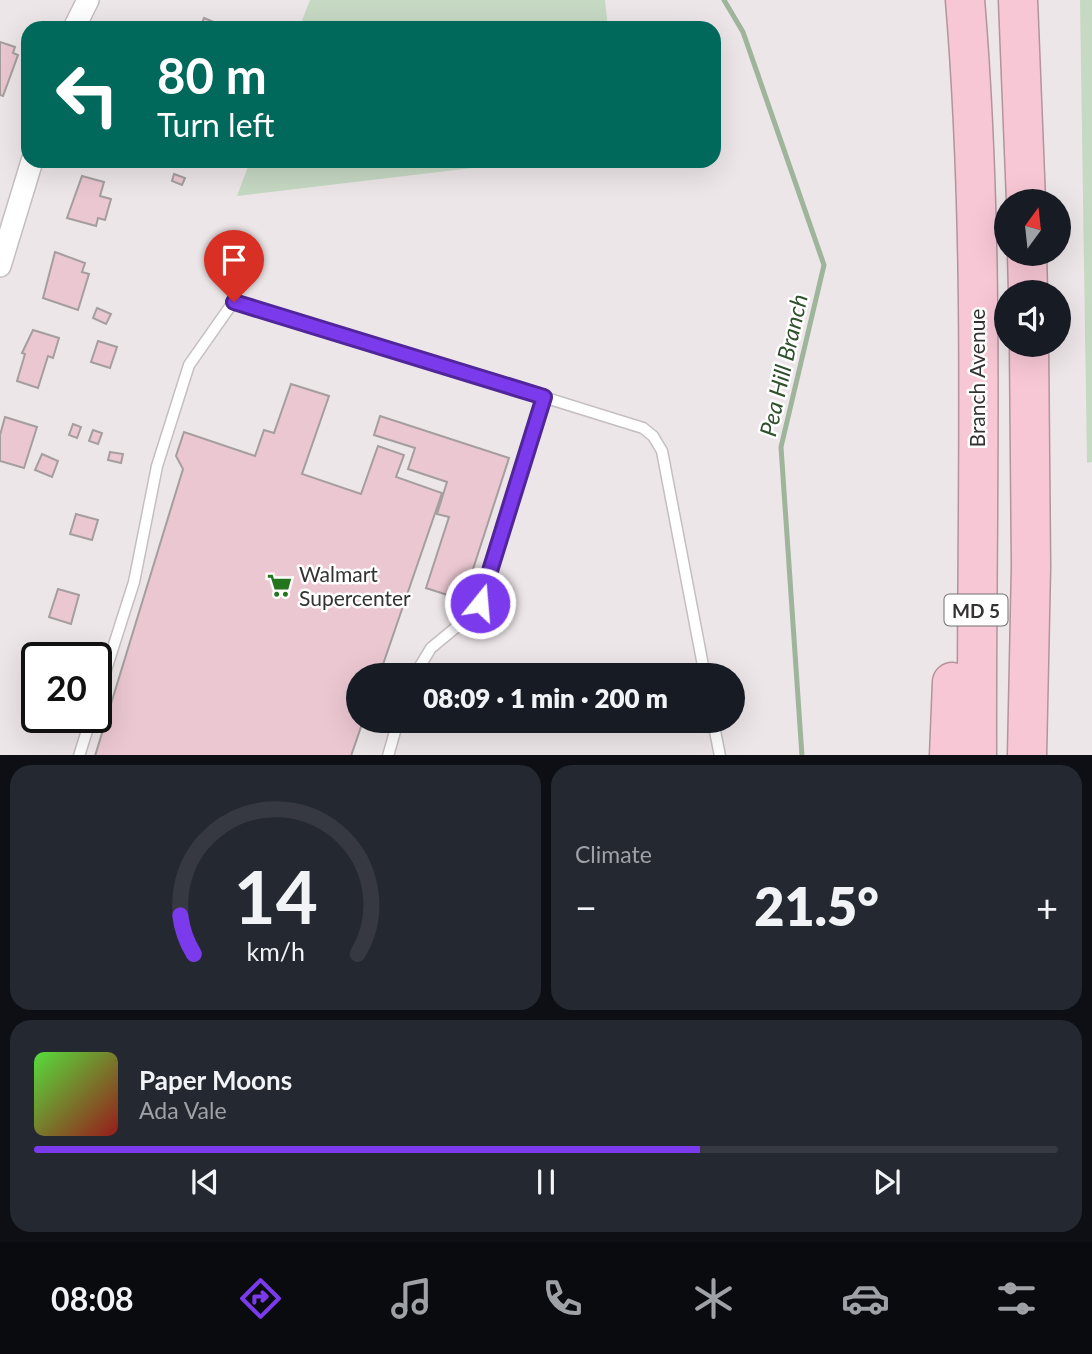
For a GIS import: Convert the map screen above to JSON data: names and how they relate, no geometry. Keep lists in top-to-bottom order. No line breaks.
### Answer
{"streets":{"highway":["Branch Avenue","MD 5"]},"water":["Pea Hill Branch"],"places":{"supermarket":["Walmart Supercenter"]},"north":"top","page":{"turn":["80 m","Turn left"],"limit":"20","trip":"08:09 · 1 min · 200 m","tile":"Climate","heat":["−","21.5°","+"],"song":["Paper Moons","Ada Vale"],"tabs":"08:08","gauge":["14","km/h"]}}
